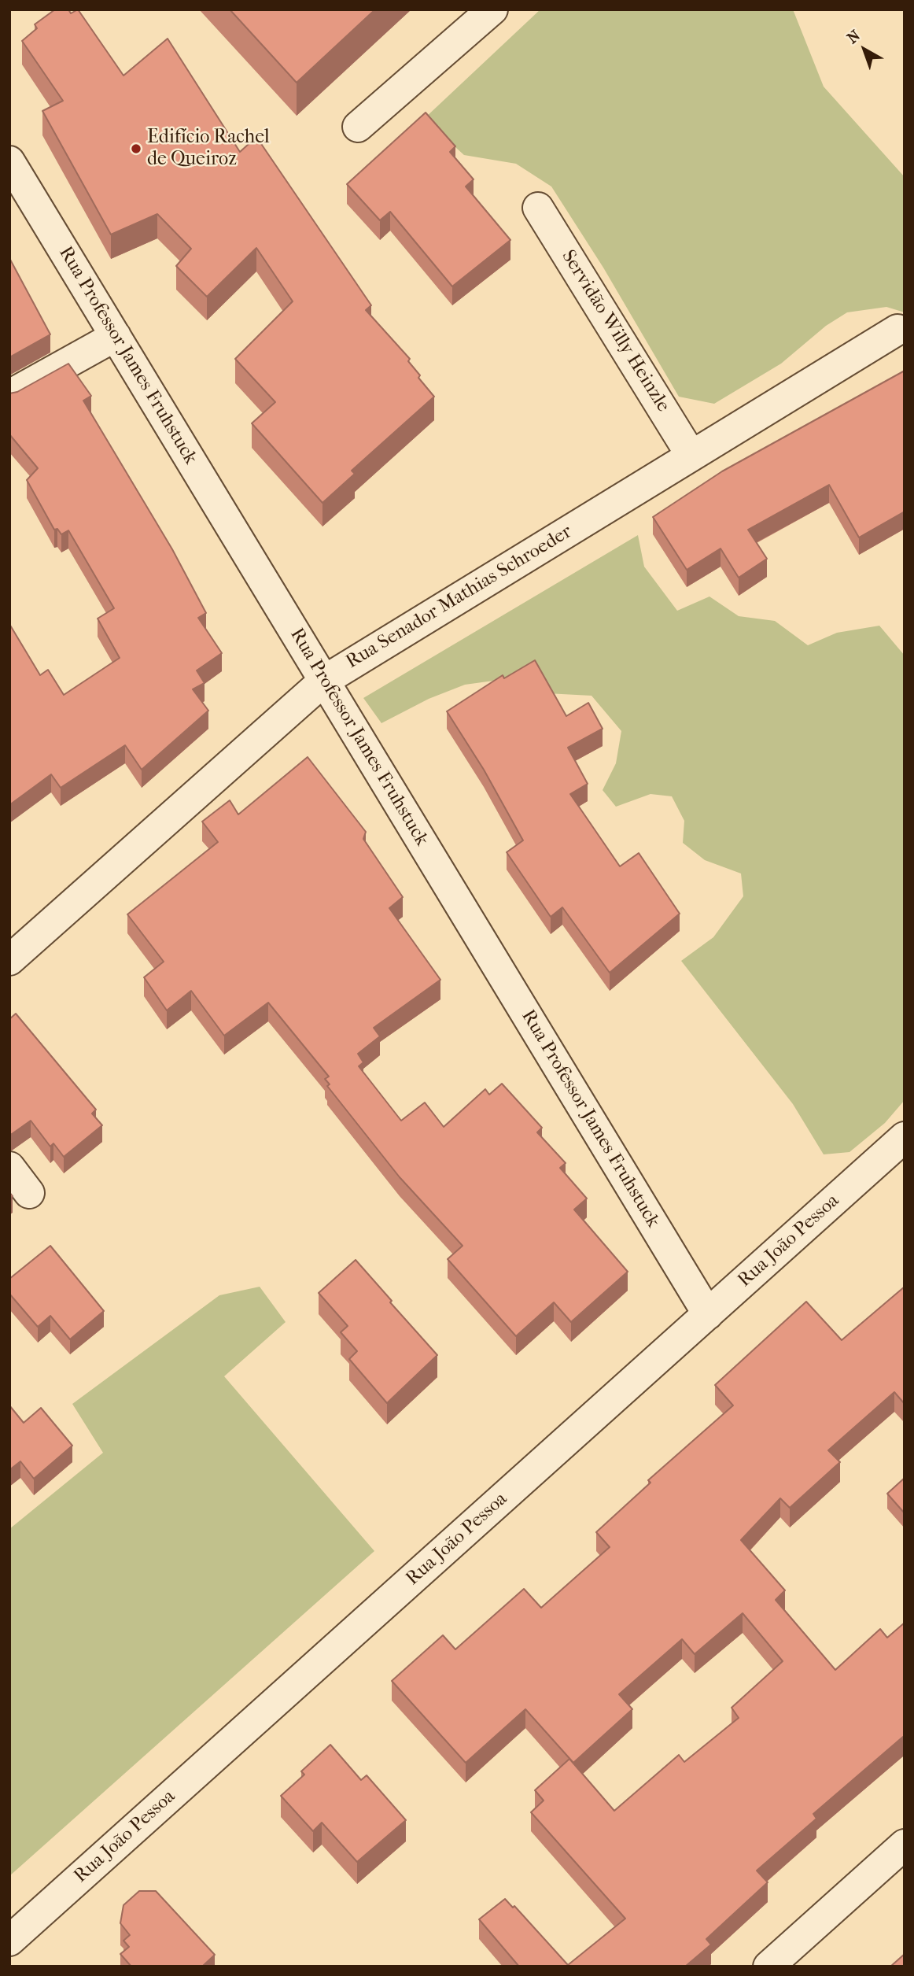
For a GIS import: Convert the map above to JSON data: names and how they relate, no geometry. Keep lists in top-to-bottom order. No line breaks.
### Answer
{"streets":{"street":["Servidão Willy Heinzle","Rua Professor James Fruhstuck","Rua Senador Mathias Schroeder","Rua João Pessoa"]},"crossings":[["Servidão Willy Heinzle","Rua Senador Mathias Schroeder"],["Rua Professor James Fruhstuck","Rua Senador Mathias Schroeder"],["Rua Professor James Fruhstuck","Rua João Pessoa"]],"places":["Edifício Rachel de Queiroz"],"north":"top left"}
